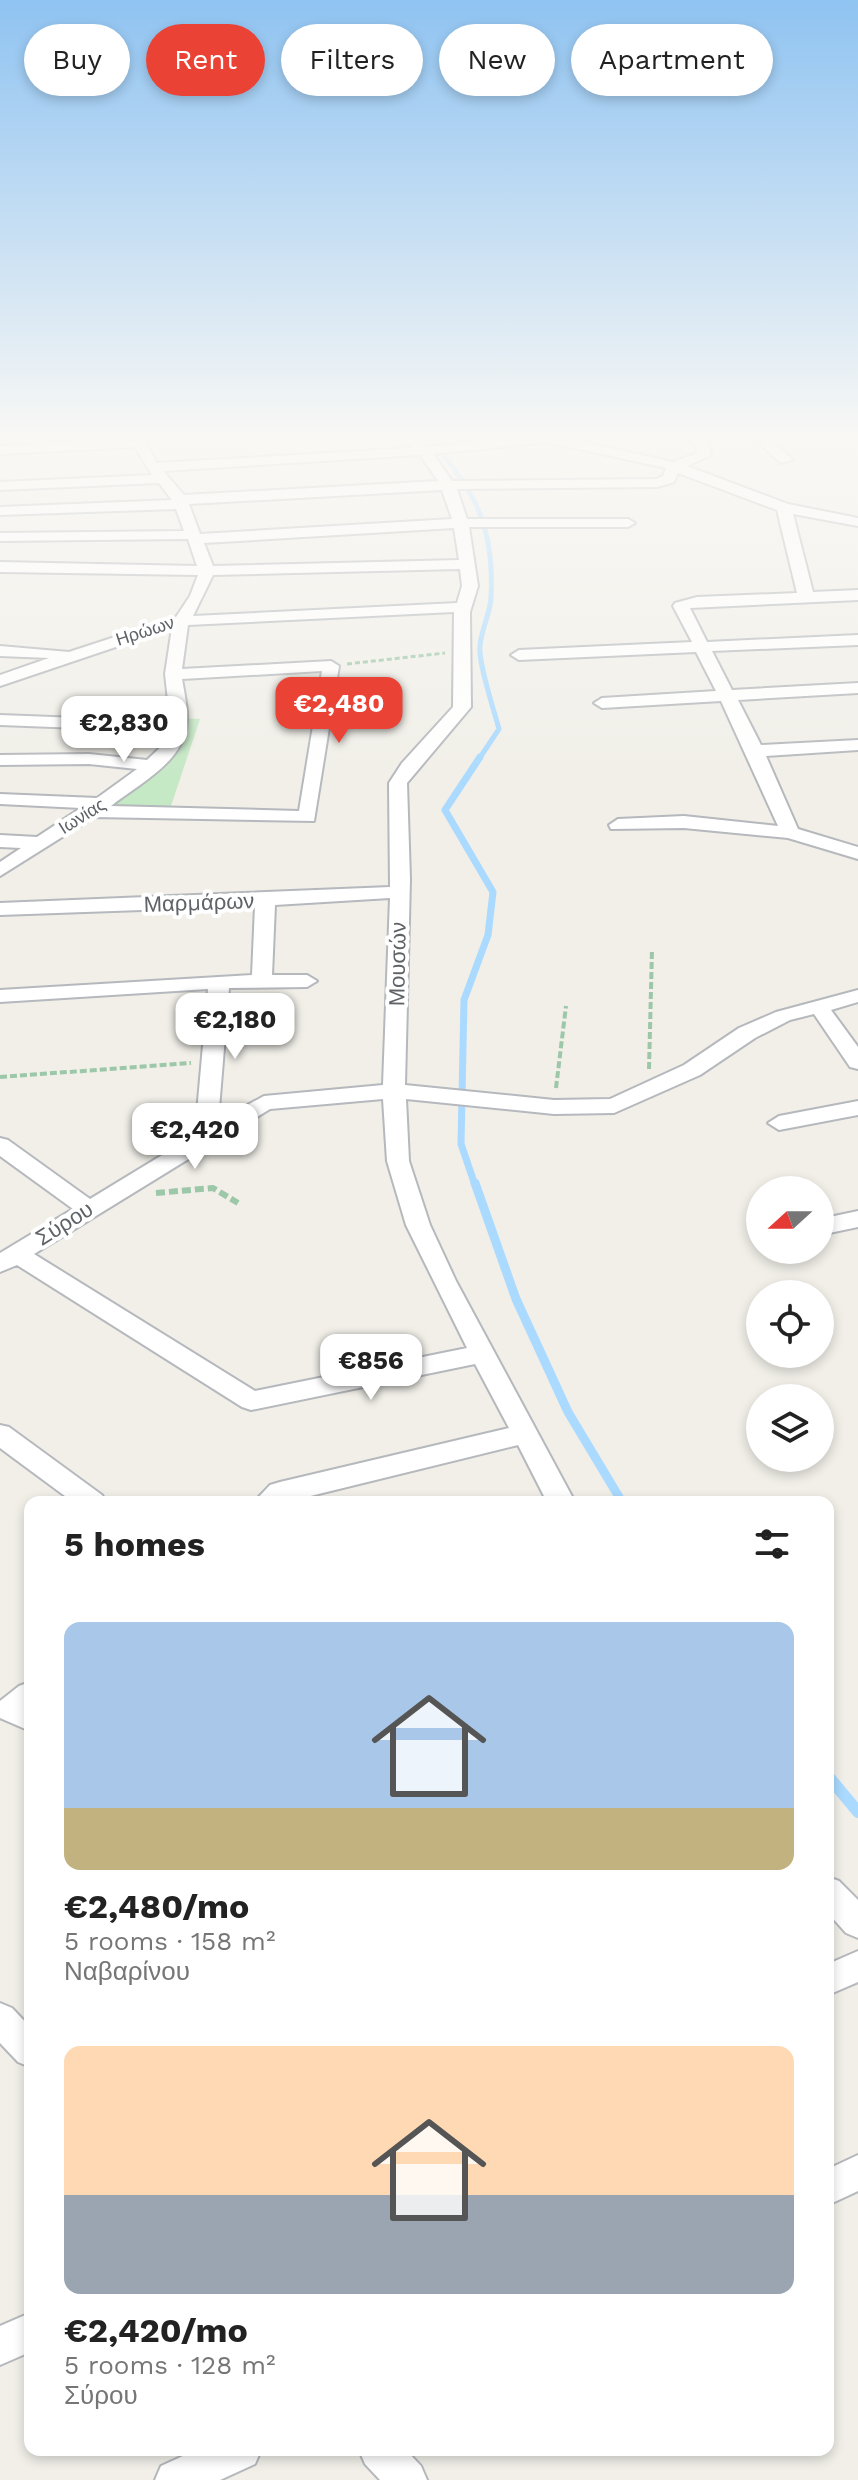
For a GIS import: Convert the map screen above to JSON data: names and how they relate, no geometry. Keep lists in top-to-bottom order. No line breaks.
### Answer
{"streets":{"street":["Ηρώων","Ιωνίας","Μαρμάρων","Μουσών","Σύρου"]},"crossings":[["Ηρώων","Ιωνίας"],["Μαρμάρων","Μουσών"],["Μουσών","Σύρου"]],"north":"left","page":{"chip":["Buy","Rent","Filters","New","Apartment"],"price":["€2,480","€2,830","€2,180","€2,420","€856"],"heading":"5 homes","list":[{"name":"€2,480/mo","note":"5 rooms · 158 m² · Ναβαρίνου"},{"name":"€2,420/mo","note":"5 rooms · 128 m² · Σύρου"}]}}
